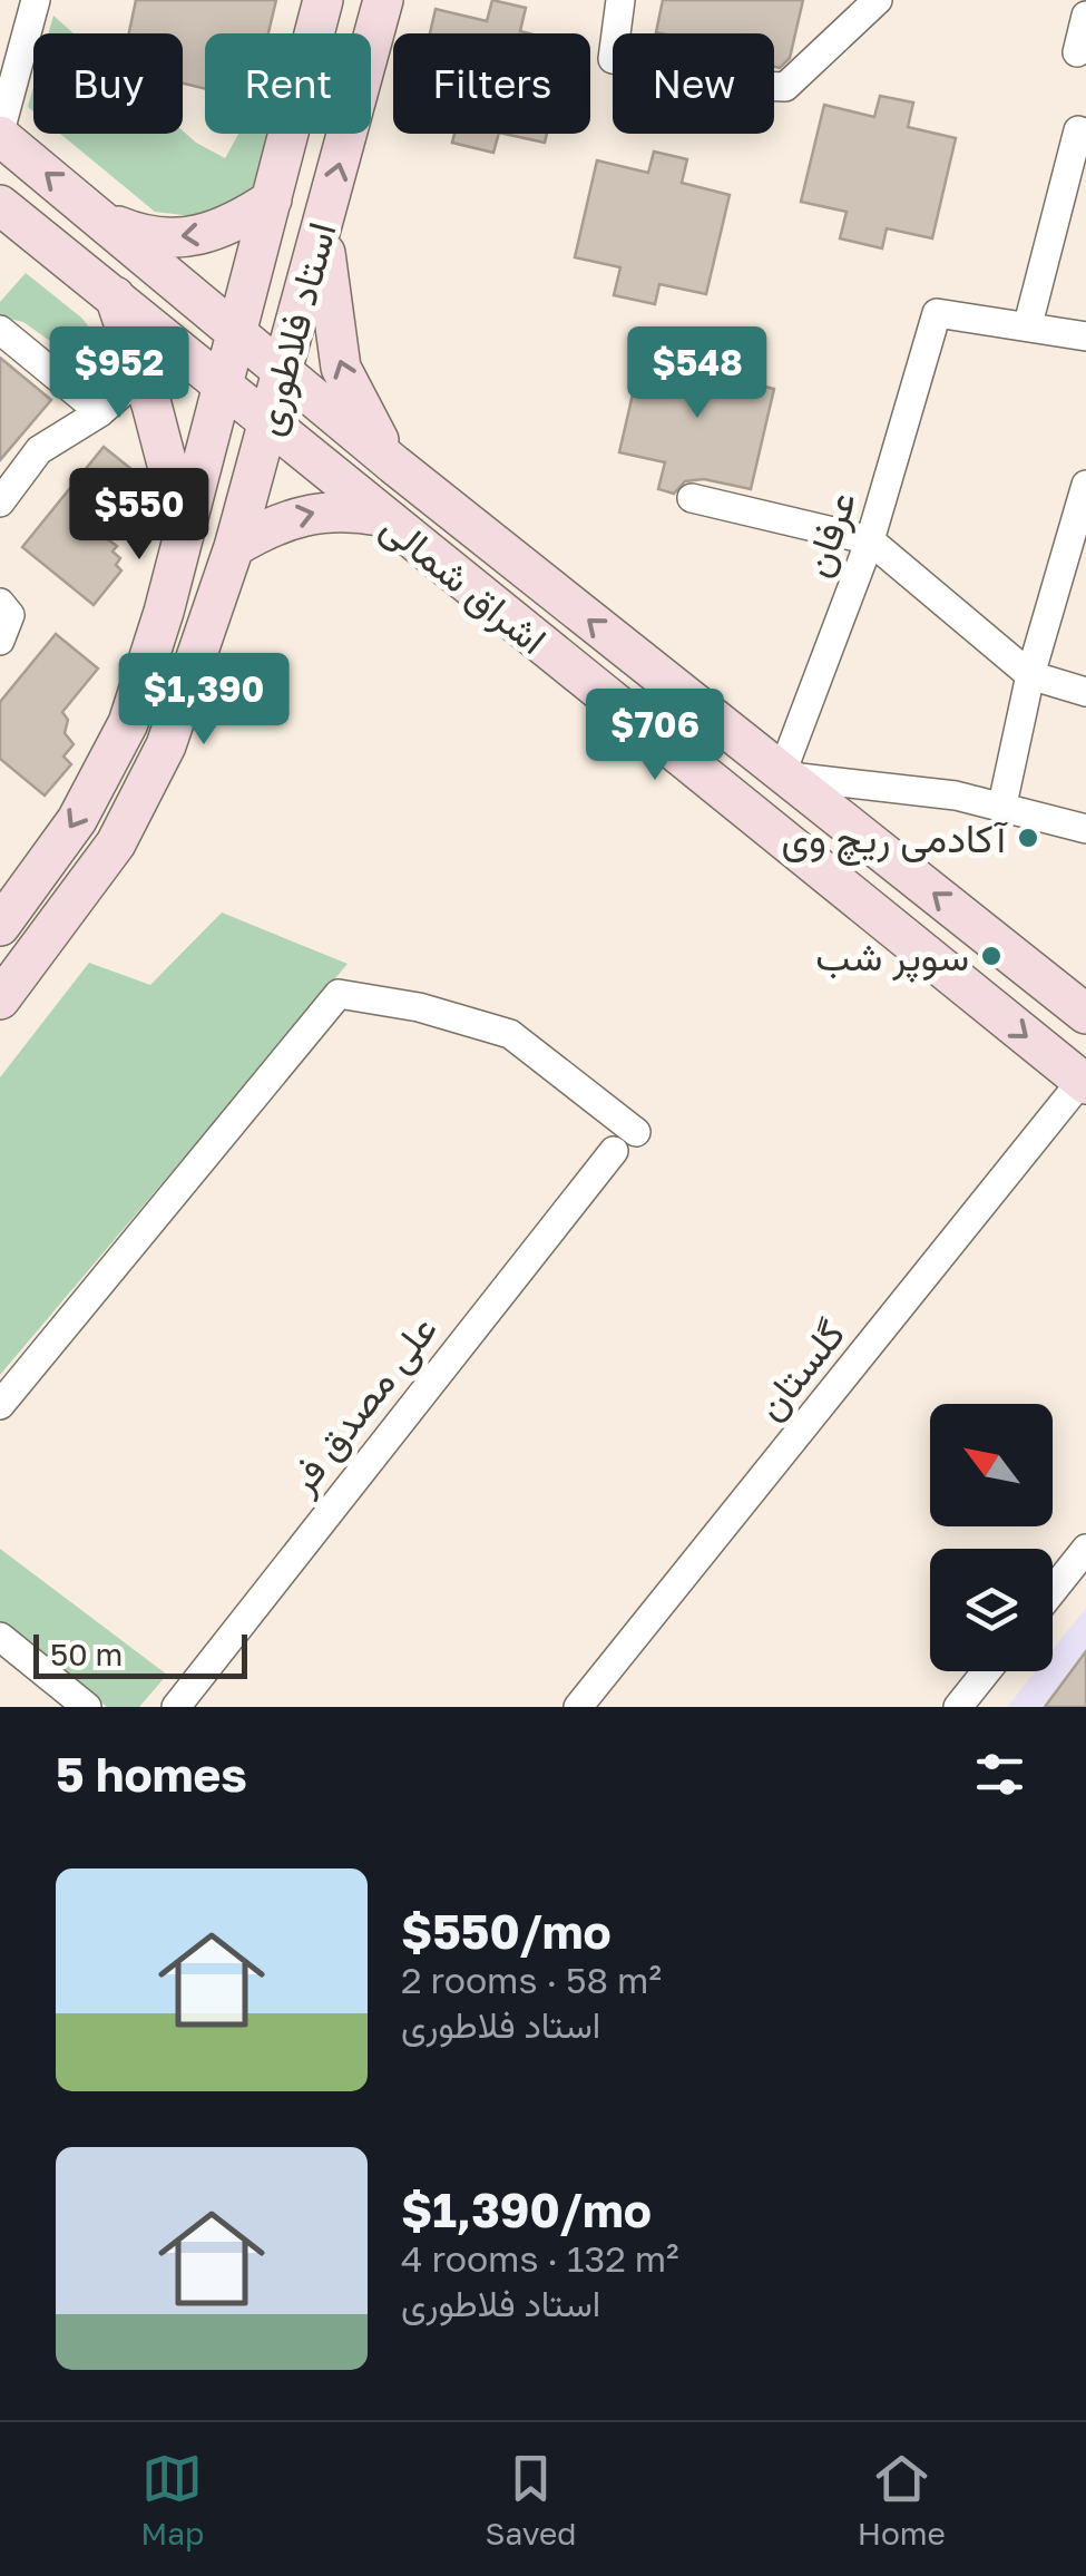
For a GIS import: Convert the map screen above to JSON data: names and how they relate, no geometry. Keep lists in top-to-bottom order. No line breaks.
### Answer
{"streets":{"main road":["استاد فلاطوری","اشراق شمالی"],"street":["عرفان","گلستان","علی مصدق فر"]},"crossings":[["استاد فلاطوری","اشراق شمالی"],["عرفان","اشراق شمالی"],["اشراق شمالی","گلستان"]],"places":["آکادمی ریچ وی","سوپر شب"],"scale_bar":"50 m","north":"top left","page":{"chip":["Buy","Rent","Filters","New"],"price":["$952","$548","$550","$1,390","$706"],"scale":"50 m","heading":"5 homes","list":[{"name":"$550/mo","note":"2 rooms · 58 m² · استاد فلاطوری"},{"name":"$1,390/mo","note":"4 rooms · 132 m² · استاد فلاطوری"}],"tabs":["Map","Saved","Home"]}}
